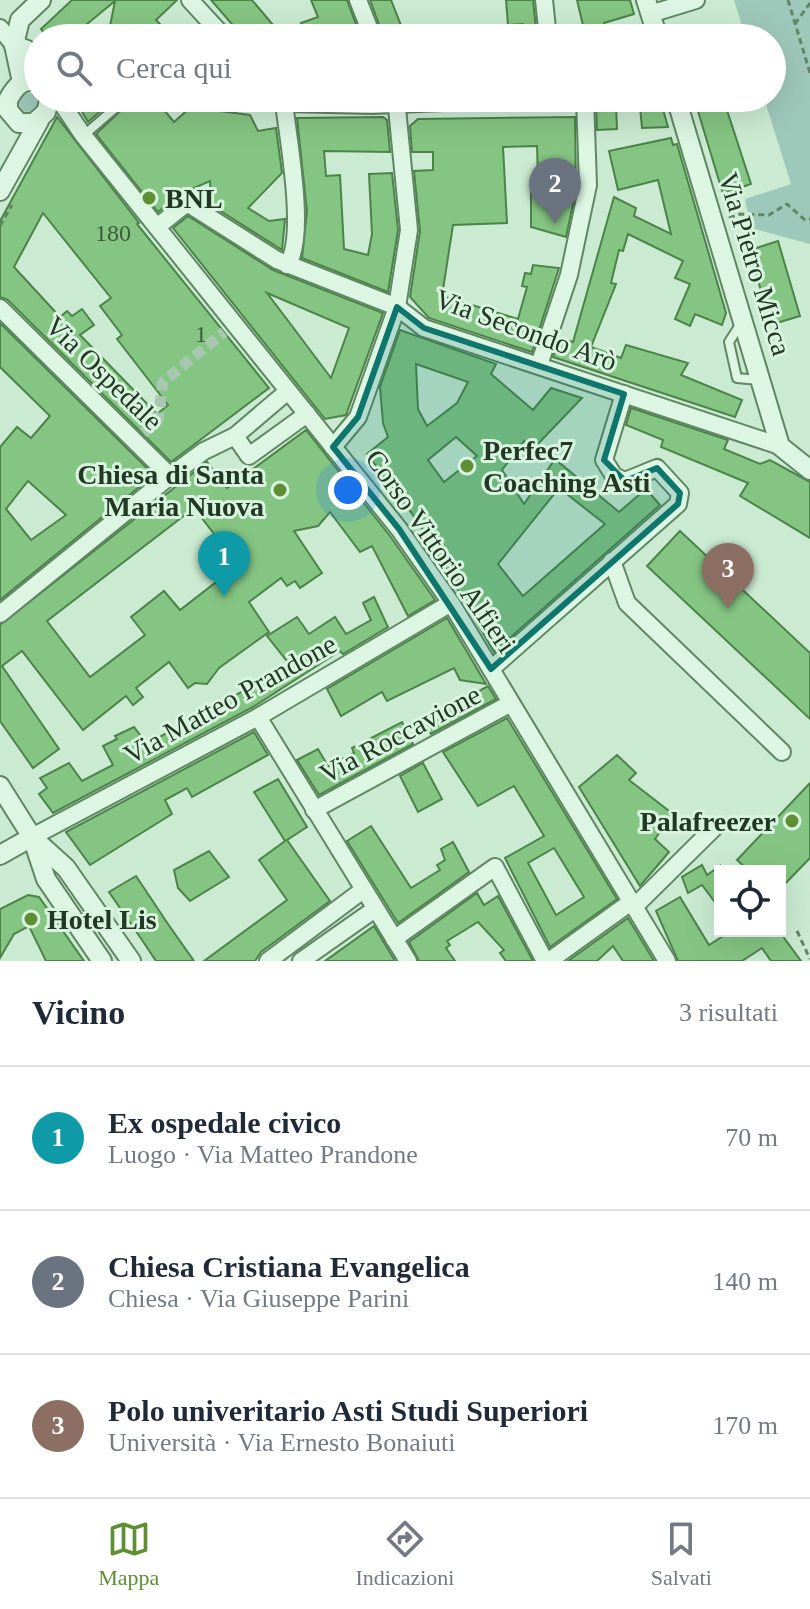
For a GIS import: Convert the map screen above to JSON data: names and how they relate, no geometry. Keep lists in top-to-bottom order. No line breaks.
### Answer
{"streets":{"street":["Via Pietro Micca","Via Secondo Arò","Via Ospedale","Corso Vittorio Alfieri","Via Matteo Prandone","Via Roccavione"]},"crossings":[["Via Pietro Micca","Via Secondo Arò"],["Via Secondo Arò","Corso Vittorio Alfieri"],["Corso Vittorio Alfieri","Via Matteo Prandone"],["Corso Vittorio Alfieri","Via Roccavione"]],"places":["BNL","Perfec7 Coaching Asti","Chiesa di Santa Maria Nuova","Palafreezer","Hotel Lis"],"house_numbers":["180","1"],"page":{"search":"Cerca qui","pins":["2","1","3"],"heading":["Vicino","3 risultati"],"list":[{"mark":"1","name":"Ex ospedale civico","note":"Luogo · Via Matteo Prandone","value":"70 m"},{"mark":"2","name":"Chiesa Cristiana Evangelica","note":"Chiesa · Via Giuseppe Parini","value":"140 m"},{"mark":"3","name":"Polo univeritario Asti Studi Superiori","note":"Università · Via Ernesto Bonaiuti","value":"170 m"}],"nav":["Mappa","Indicazioni","Salvati"]}}
